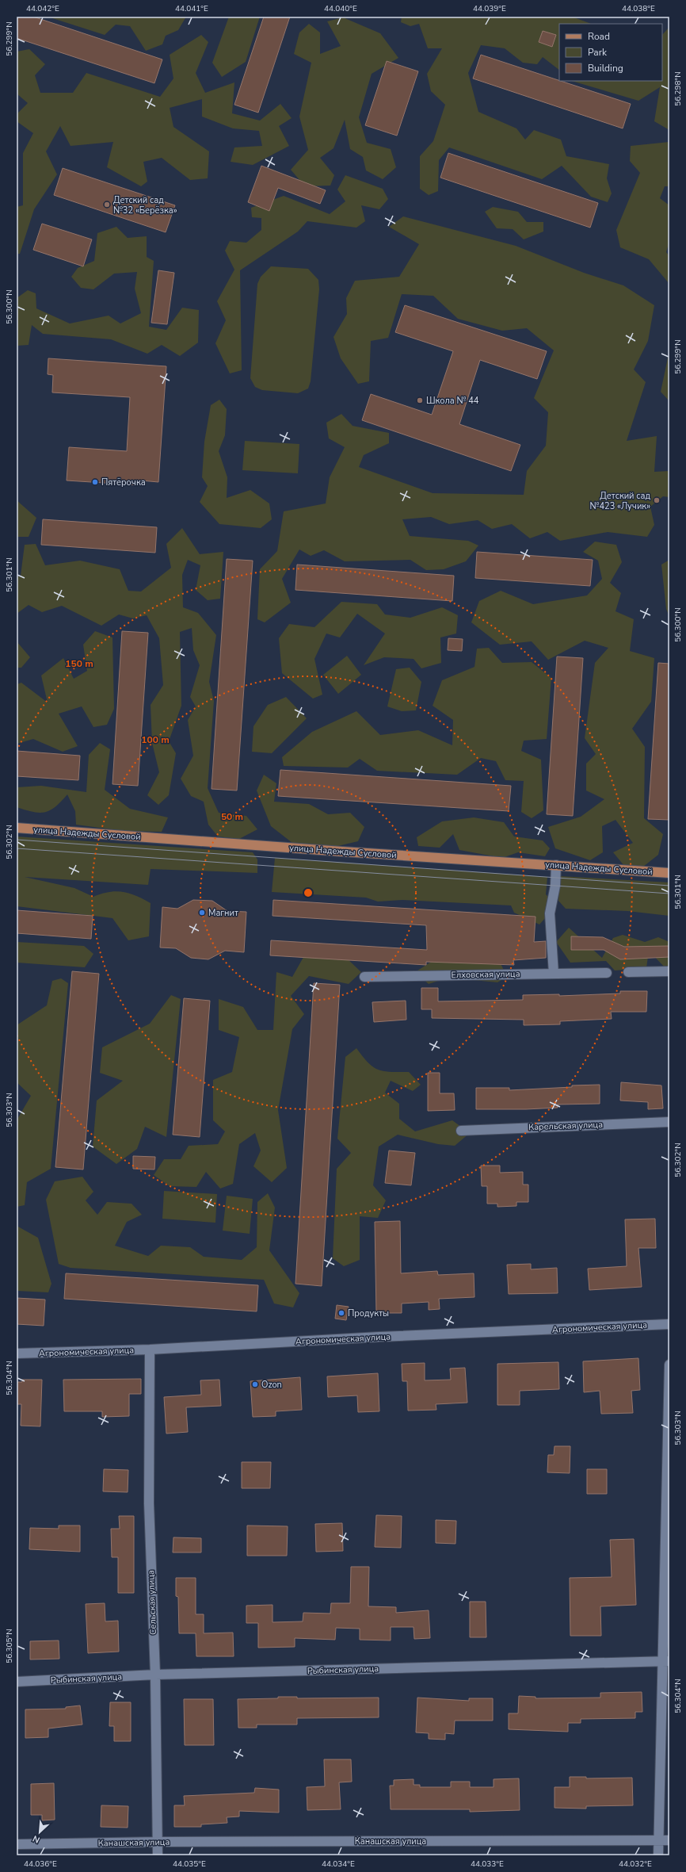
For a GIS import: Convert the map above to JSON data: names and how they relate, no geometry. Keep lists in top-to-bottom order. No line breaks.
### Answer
{"streets":{"main road":["улица Надежды Сусловой"],"street":["Елховская улица","Карельская улица","Агрономическая улица","Сельская улица","Рыбинская улица","Канашская улица"]},"crossings":[["Агрономическая улица","Сельская улица"],["Сельская улица","Рыбинская улица"],["Сельская улица","Канашская улица"]],"places":["Детский сад №32 «Берёзка»","Школа № 44","Пятёрочка","Детский сад №423 «Лучик»","Магнит","Продукты","Ozon"],"legend":["Road","Park","Building"],"north":"bottom left","coordinates":["44.042°E","44.041°E","44.040°E","44.039°E","44.038°E","56.299°N","56.298°N","56.300°N","56.301°N","56.302°N","56.303°N","56.304°N","56.305°N","44.036°E","44.035°E","44.034°E","44.033°E","44.032°E"],"rings":["150 m","100 m","50 m"]}
